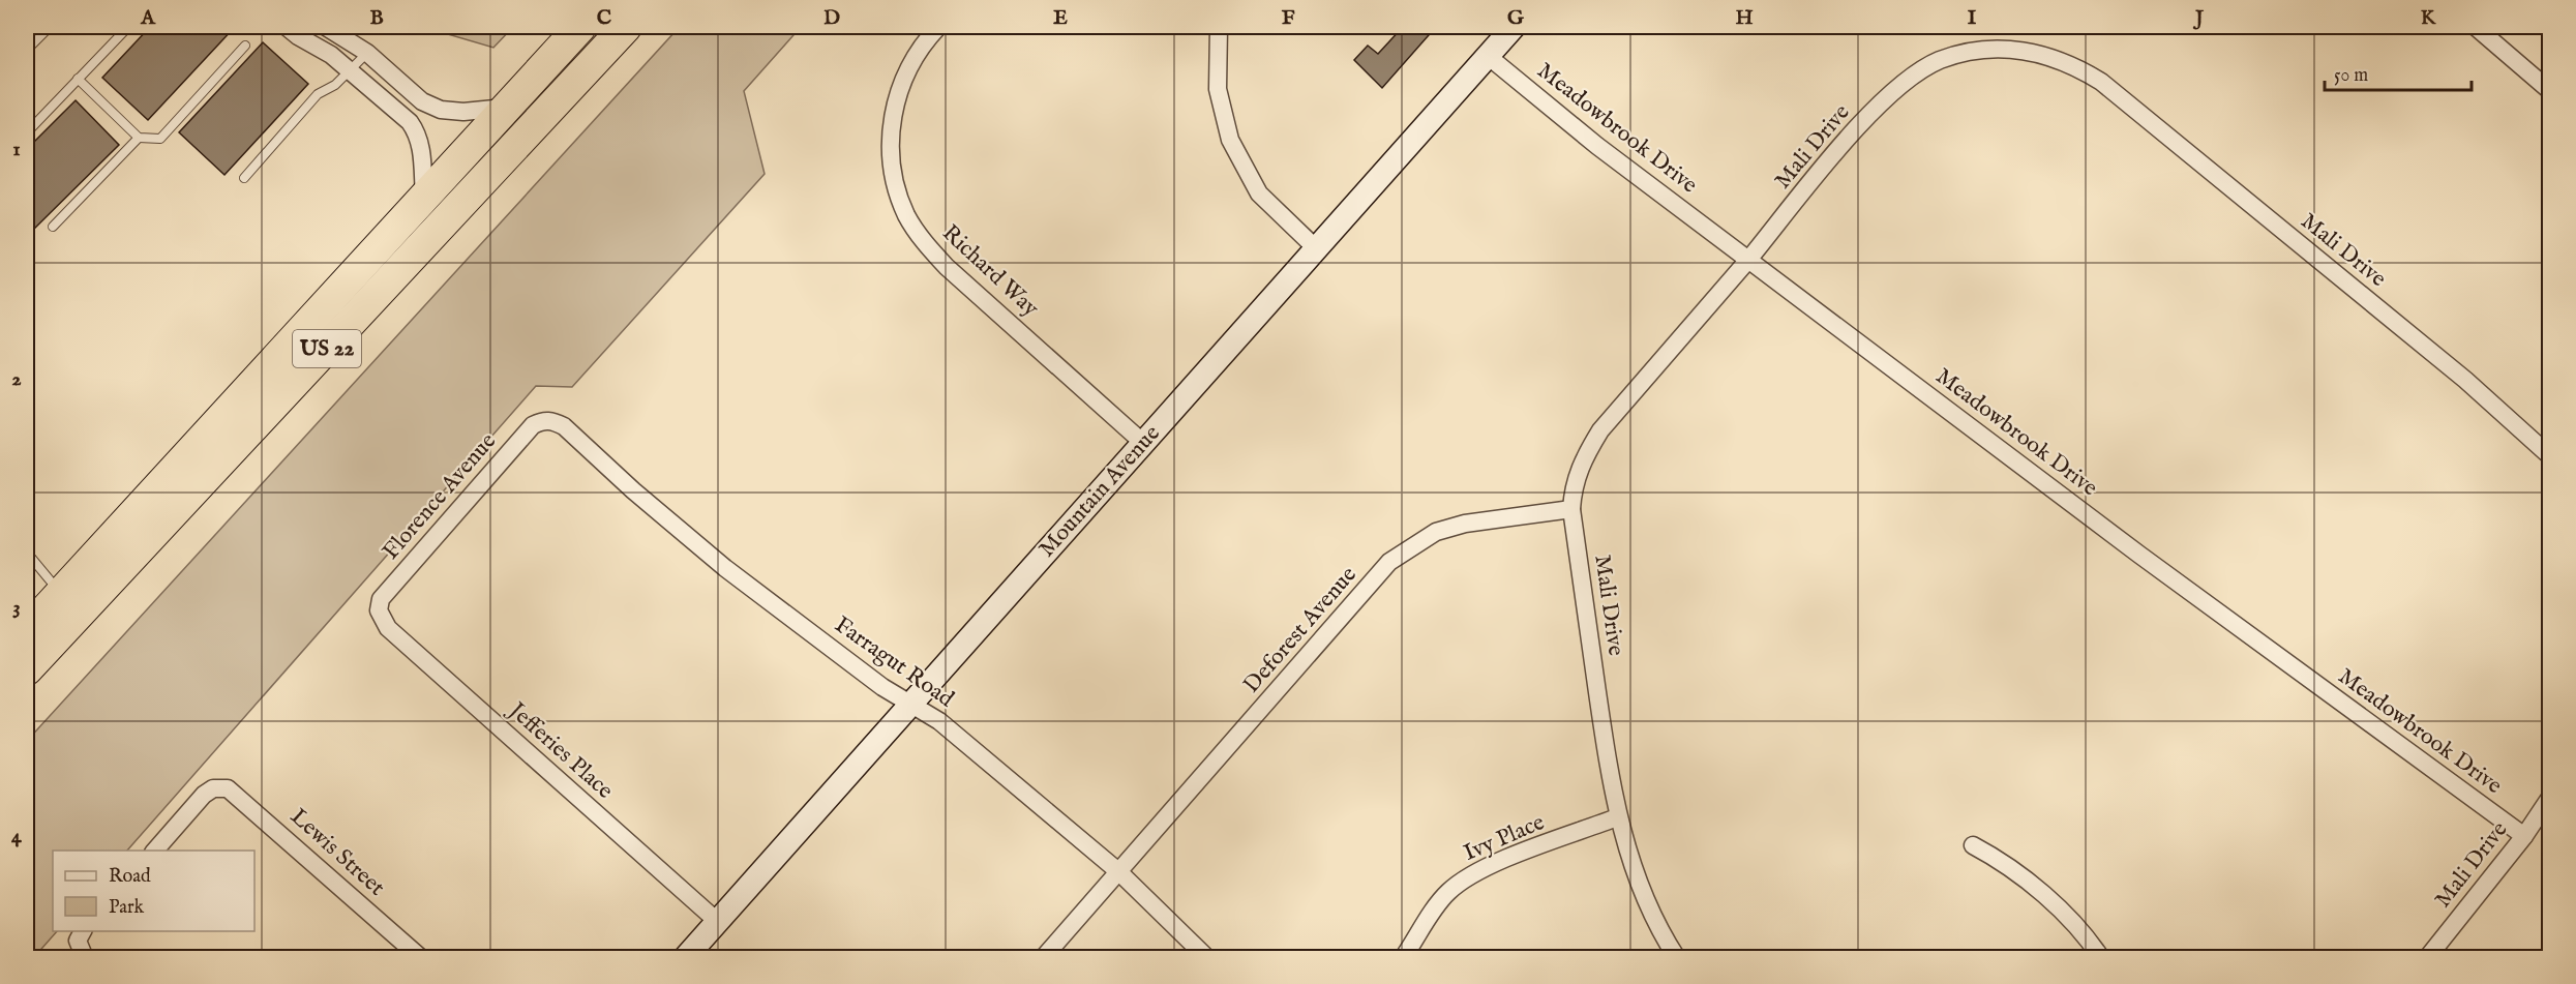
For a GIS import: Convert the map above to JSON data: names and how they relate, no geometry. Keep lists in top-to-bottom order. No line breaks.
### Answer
{"streets":{"highway":["US 22"],"street":["Meadowbrook Drive","Mali Drive","Richard Way","Mountain Avenue","Florence Avenue","Deforest Avenue","Farragut Road","Jefferies Place","Ivy Place","Lewis Street"]},"crossings":[["Meadowbrook Drive","Mali Drive"],["Meadowbrook Drive","Mountain Avenue"],["Mali Drive","Deforest Avenue"],["Mali Drive","Ivy Place"],["Richard Way","Mountain Avenue"],["Mountain Avenue","Farragut Road"],["Mountain Avenue","Jefferies Place"],["Florence Avenue","Farragut Road"],["Florence Avenue","Jefferies Place"],["Deforest Avenue","Farragut Road"]],"legend":["Road","Park"],"scale_bar":"50 m","grid":{"columns":["A","B","C","D","E","F","G","H","I","J","K"],"rows":["1","2","3","4"]}}
